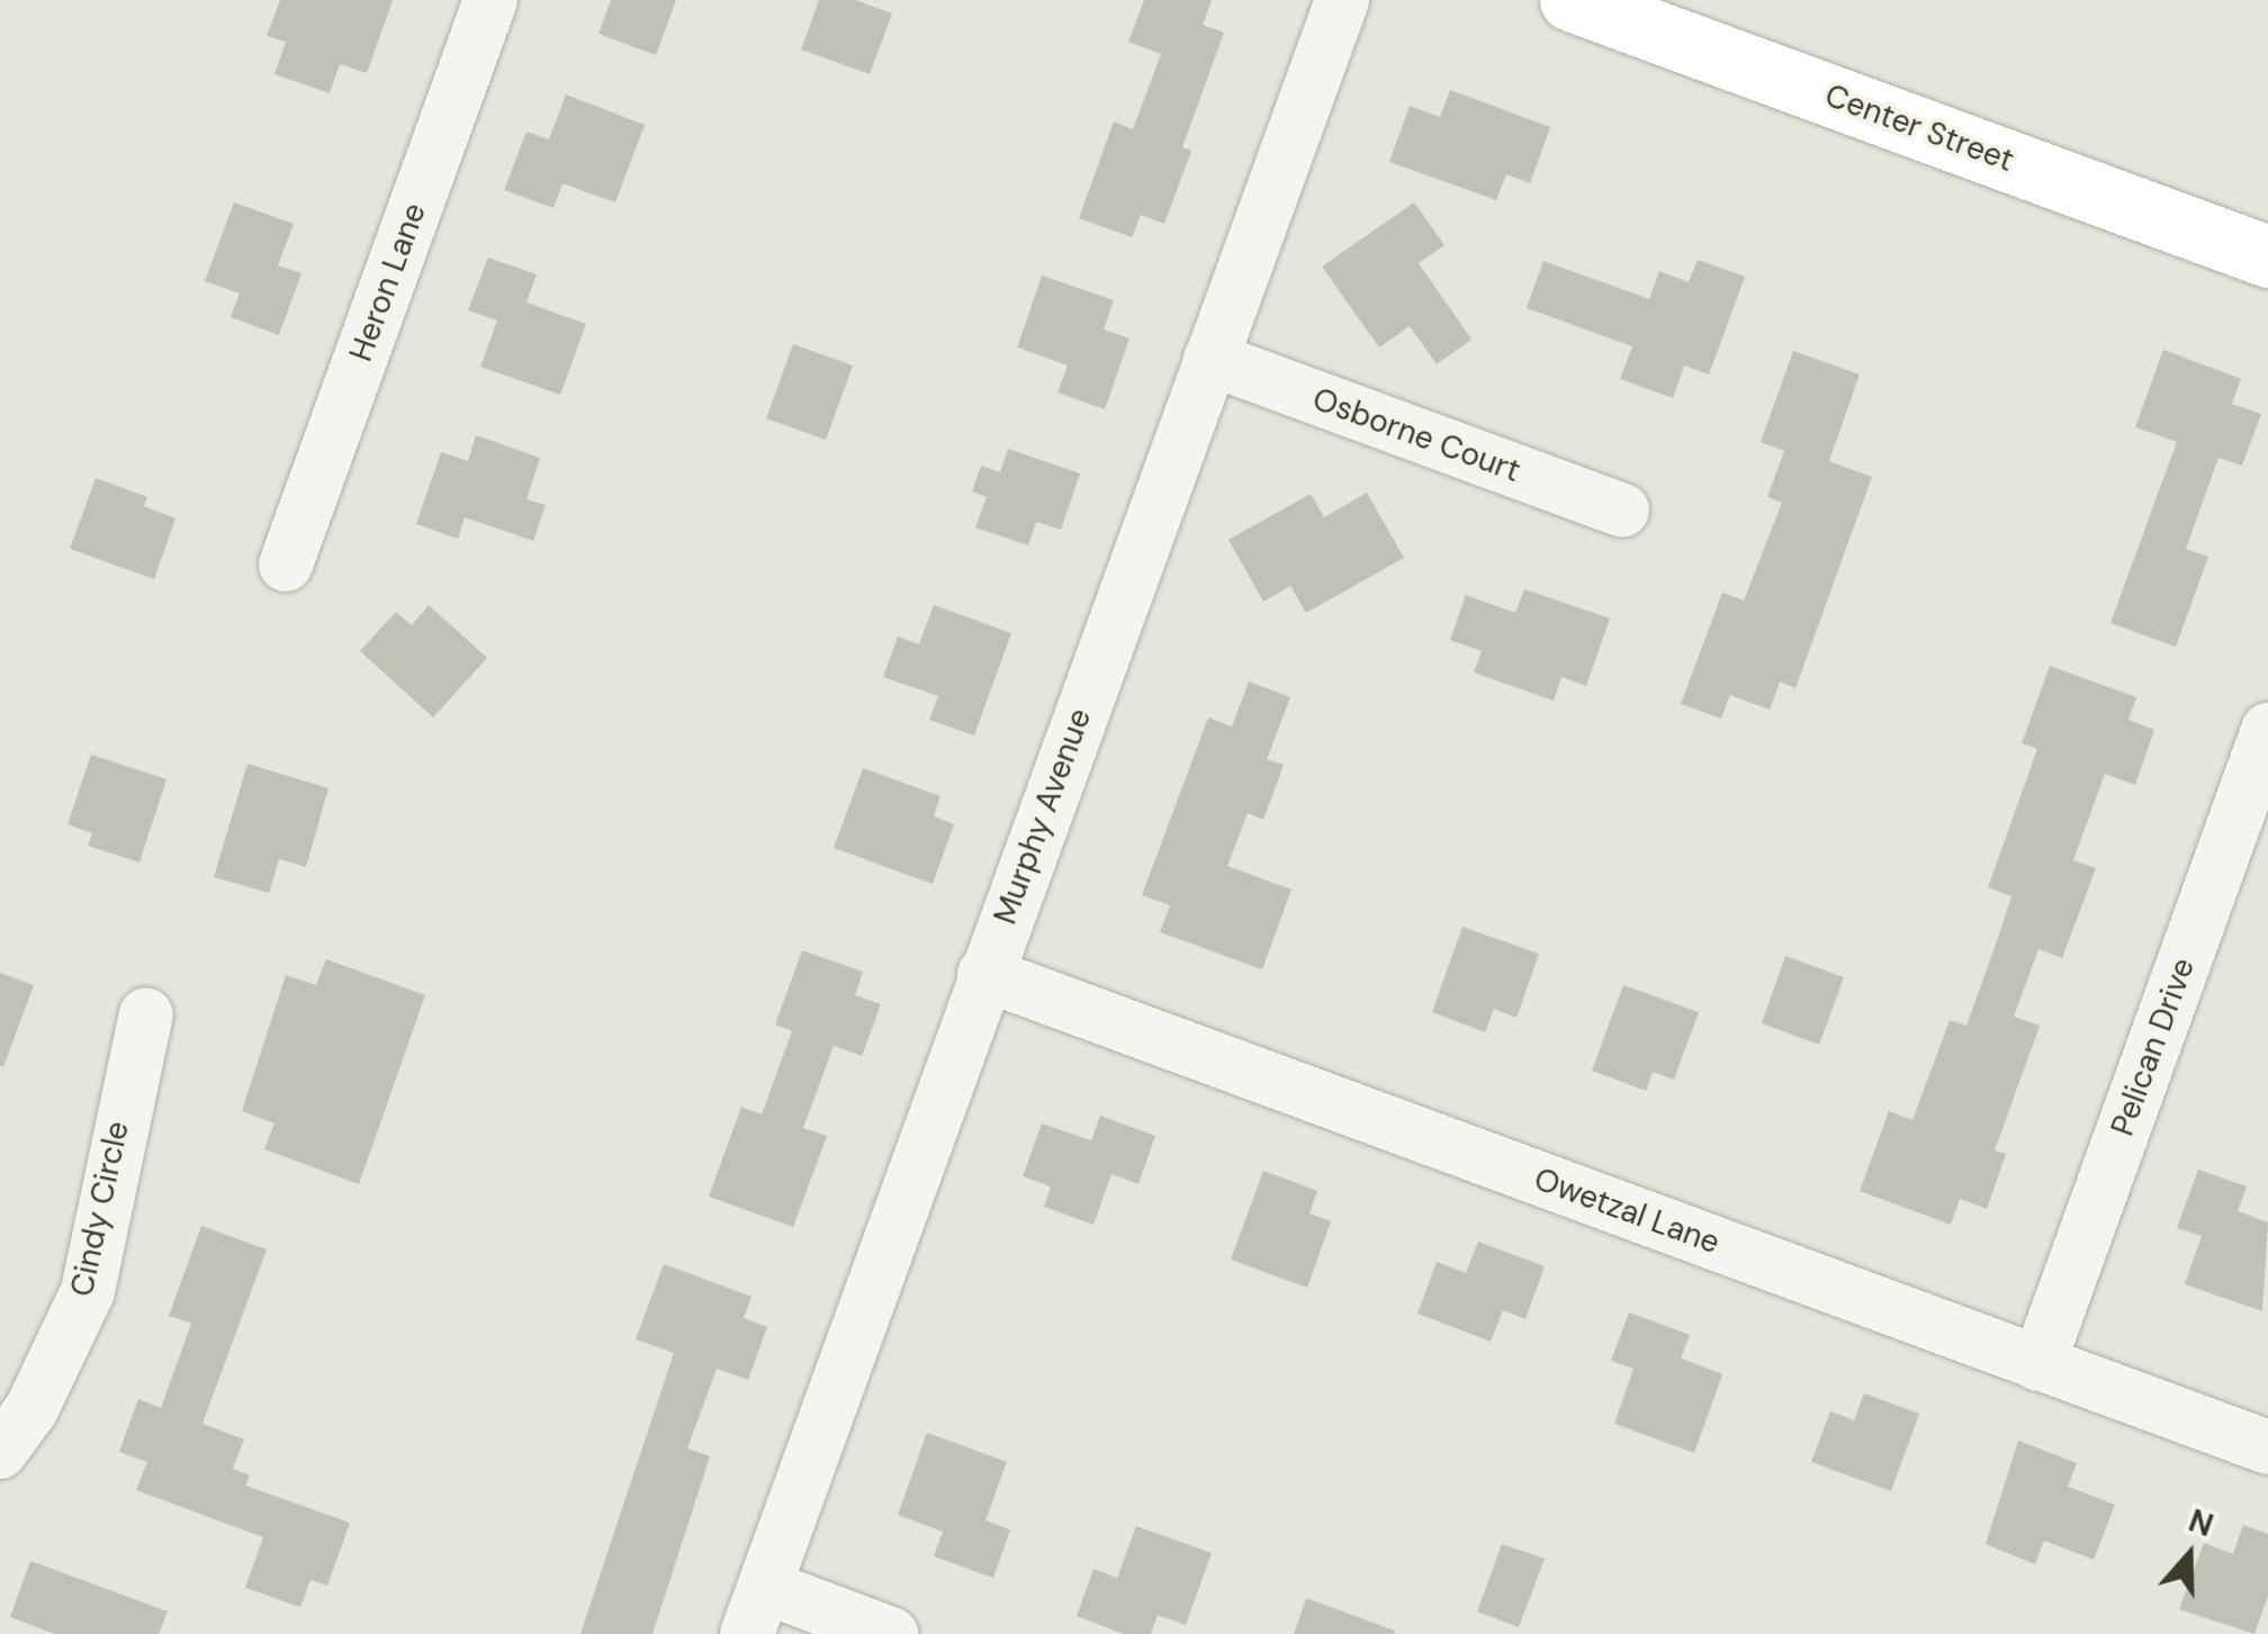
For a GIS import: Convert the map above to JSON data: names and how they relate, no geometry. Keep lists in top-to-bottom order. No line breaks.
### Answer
{"streets":{"main road":["Center Street"],"street":["Heron Lane","Osborne Court","Murphy Avenue","Pelican Drive","Cindy Circle","Owetzal Lane"]},"crossings":[["Osborne Court","Murphy Avenue"],["Murphy Avenue","Owetzal Lane"],["Pelican Drive","Owetzal Lane"]],"north":"top"}
